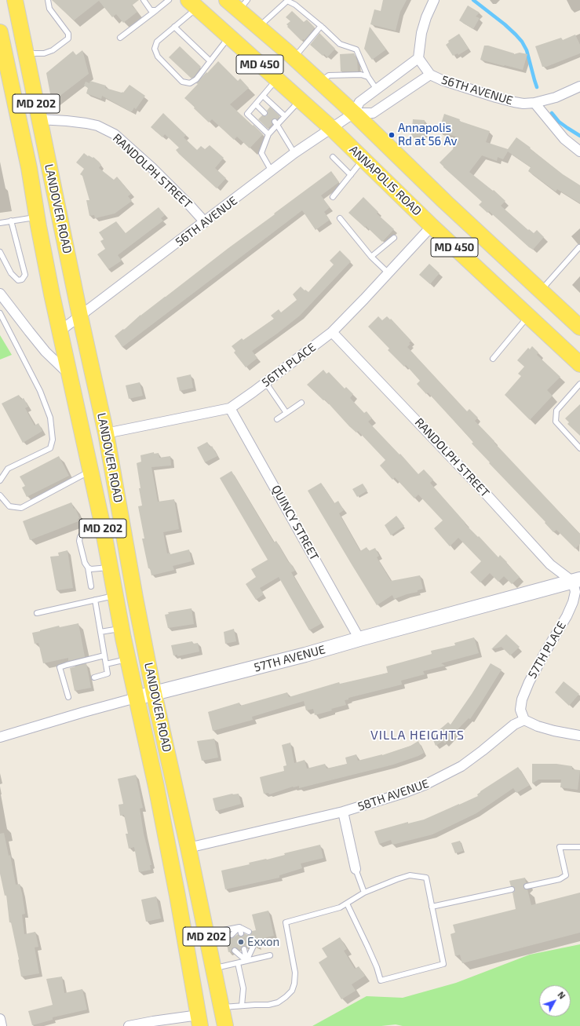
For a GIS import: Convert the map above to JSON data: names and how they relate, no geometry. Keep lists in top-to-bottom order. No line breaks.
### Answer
{"streets":{"main road":["MD 450","MD 202","ANNAPOLIS ROAD","LANDOVER ROAD"],"street":["56TH AVENUE","RANDOLPH STREET","56TH PLACE","QUINCY STREET","57TH PLACE","57TH AVENUE","58TH AVENUE"]},"crossings":[["MD 450","56TH AVENUE"],["56TH AVENUE","RANDOLPH STREET"],["56TH AVENUE","ANNAPOLIS ROAD"],["56TH AVENUE","LANDOVER ROAD"],["RANDOLPH STREET","LANDOVER ROAD"],["RANDOLPH STREET","56TH PLACE"],["RANDOLPH STREET","57TH PLACE"],["RANDOLPH STREET","57TH AVENUE"],["ANNAPOLIS ROAD","56TH PLACE"],["LANDOVER ROAD","56TH PLACE"],["LANDOVER ROAD","57TH AVENUE"],["LANDOVER ROAD","58TH AVENUE"],["56TH PLACE","QUINCY STREET"],["QUINCY STREET","57TH AVENUE"],["57TH PLACE","57TH AVENUE"],["57TH PLACE","58TH AVENUE"]],"districts":["VILLA HEIGHTS"],"places":["Annapolis Rd at 56 Av","Exxon"],"north":"top right"}
